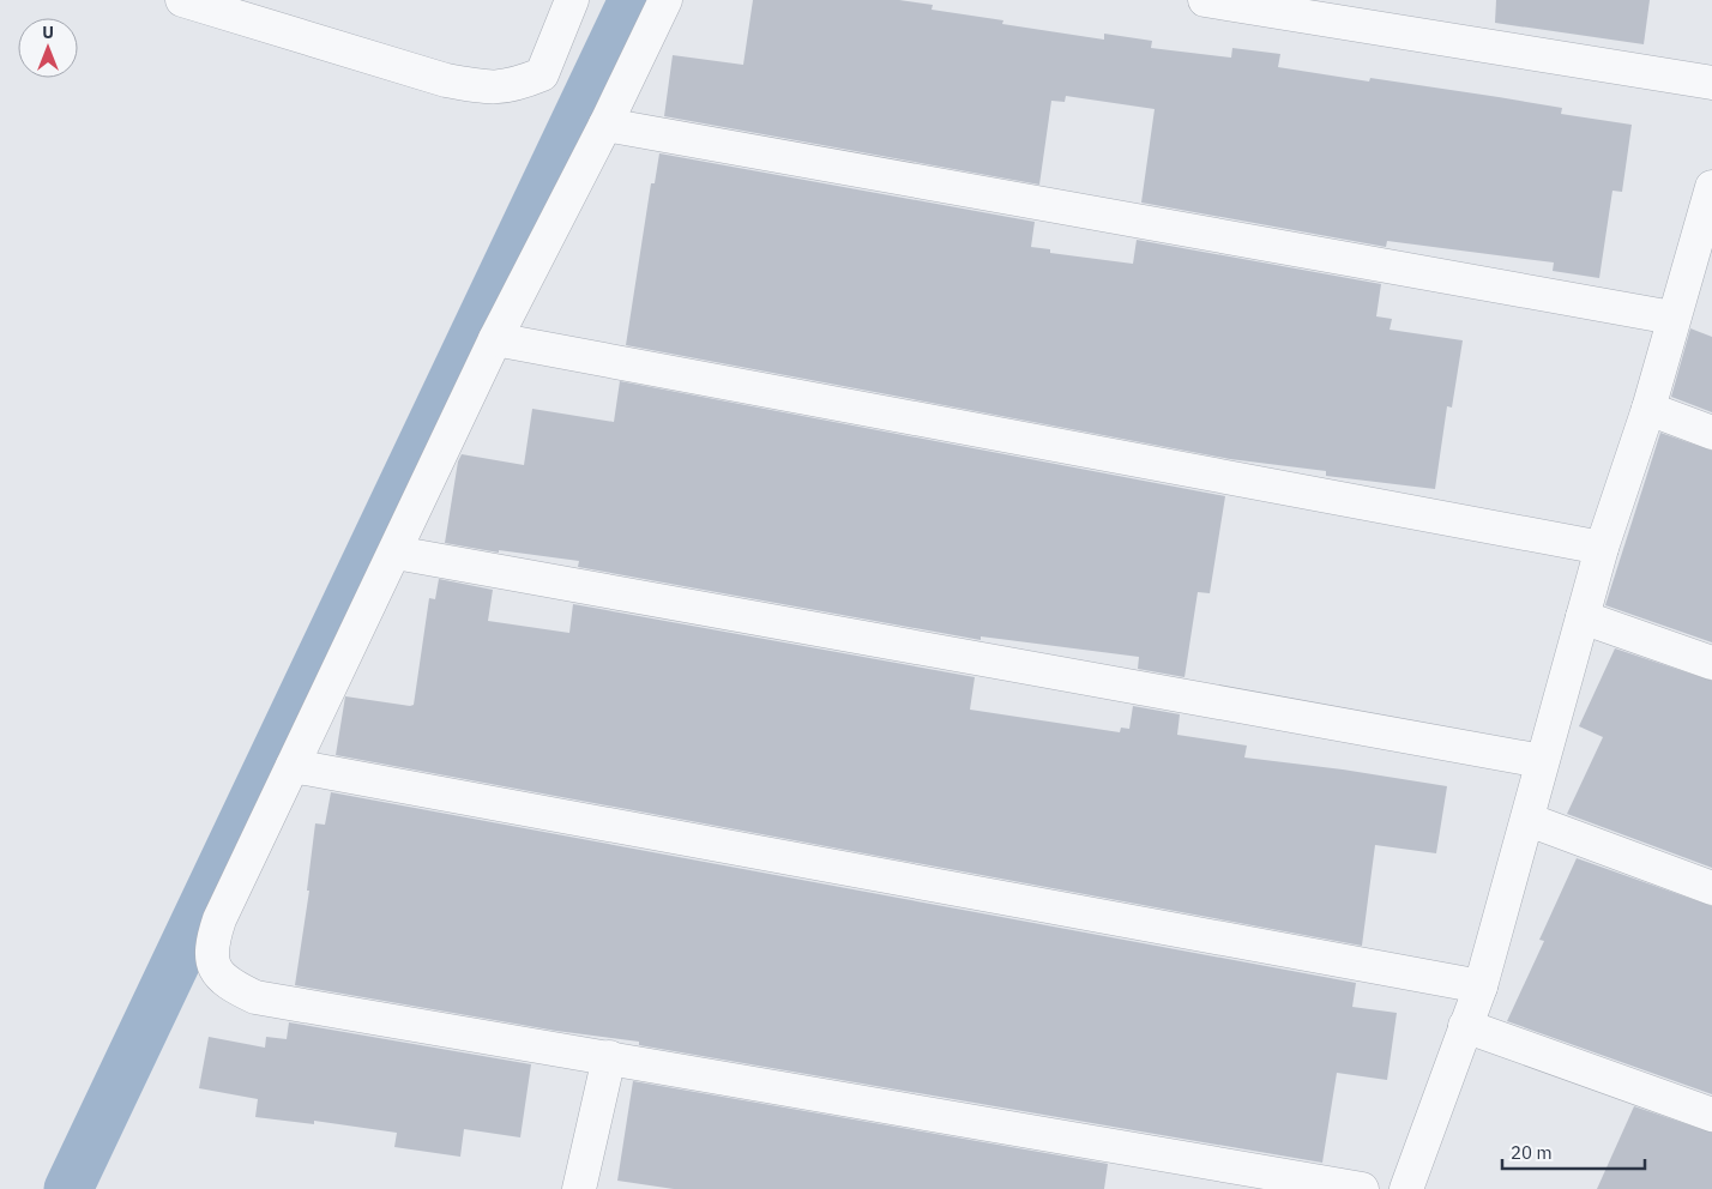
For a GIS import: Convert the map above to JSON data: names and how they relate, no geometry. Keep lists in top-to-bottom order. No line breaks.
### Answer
{"scale_bar":"20 m","north":"top"}
